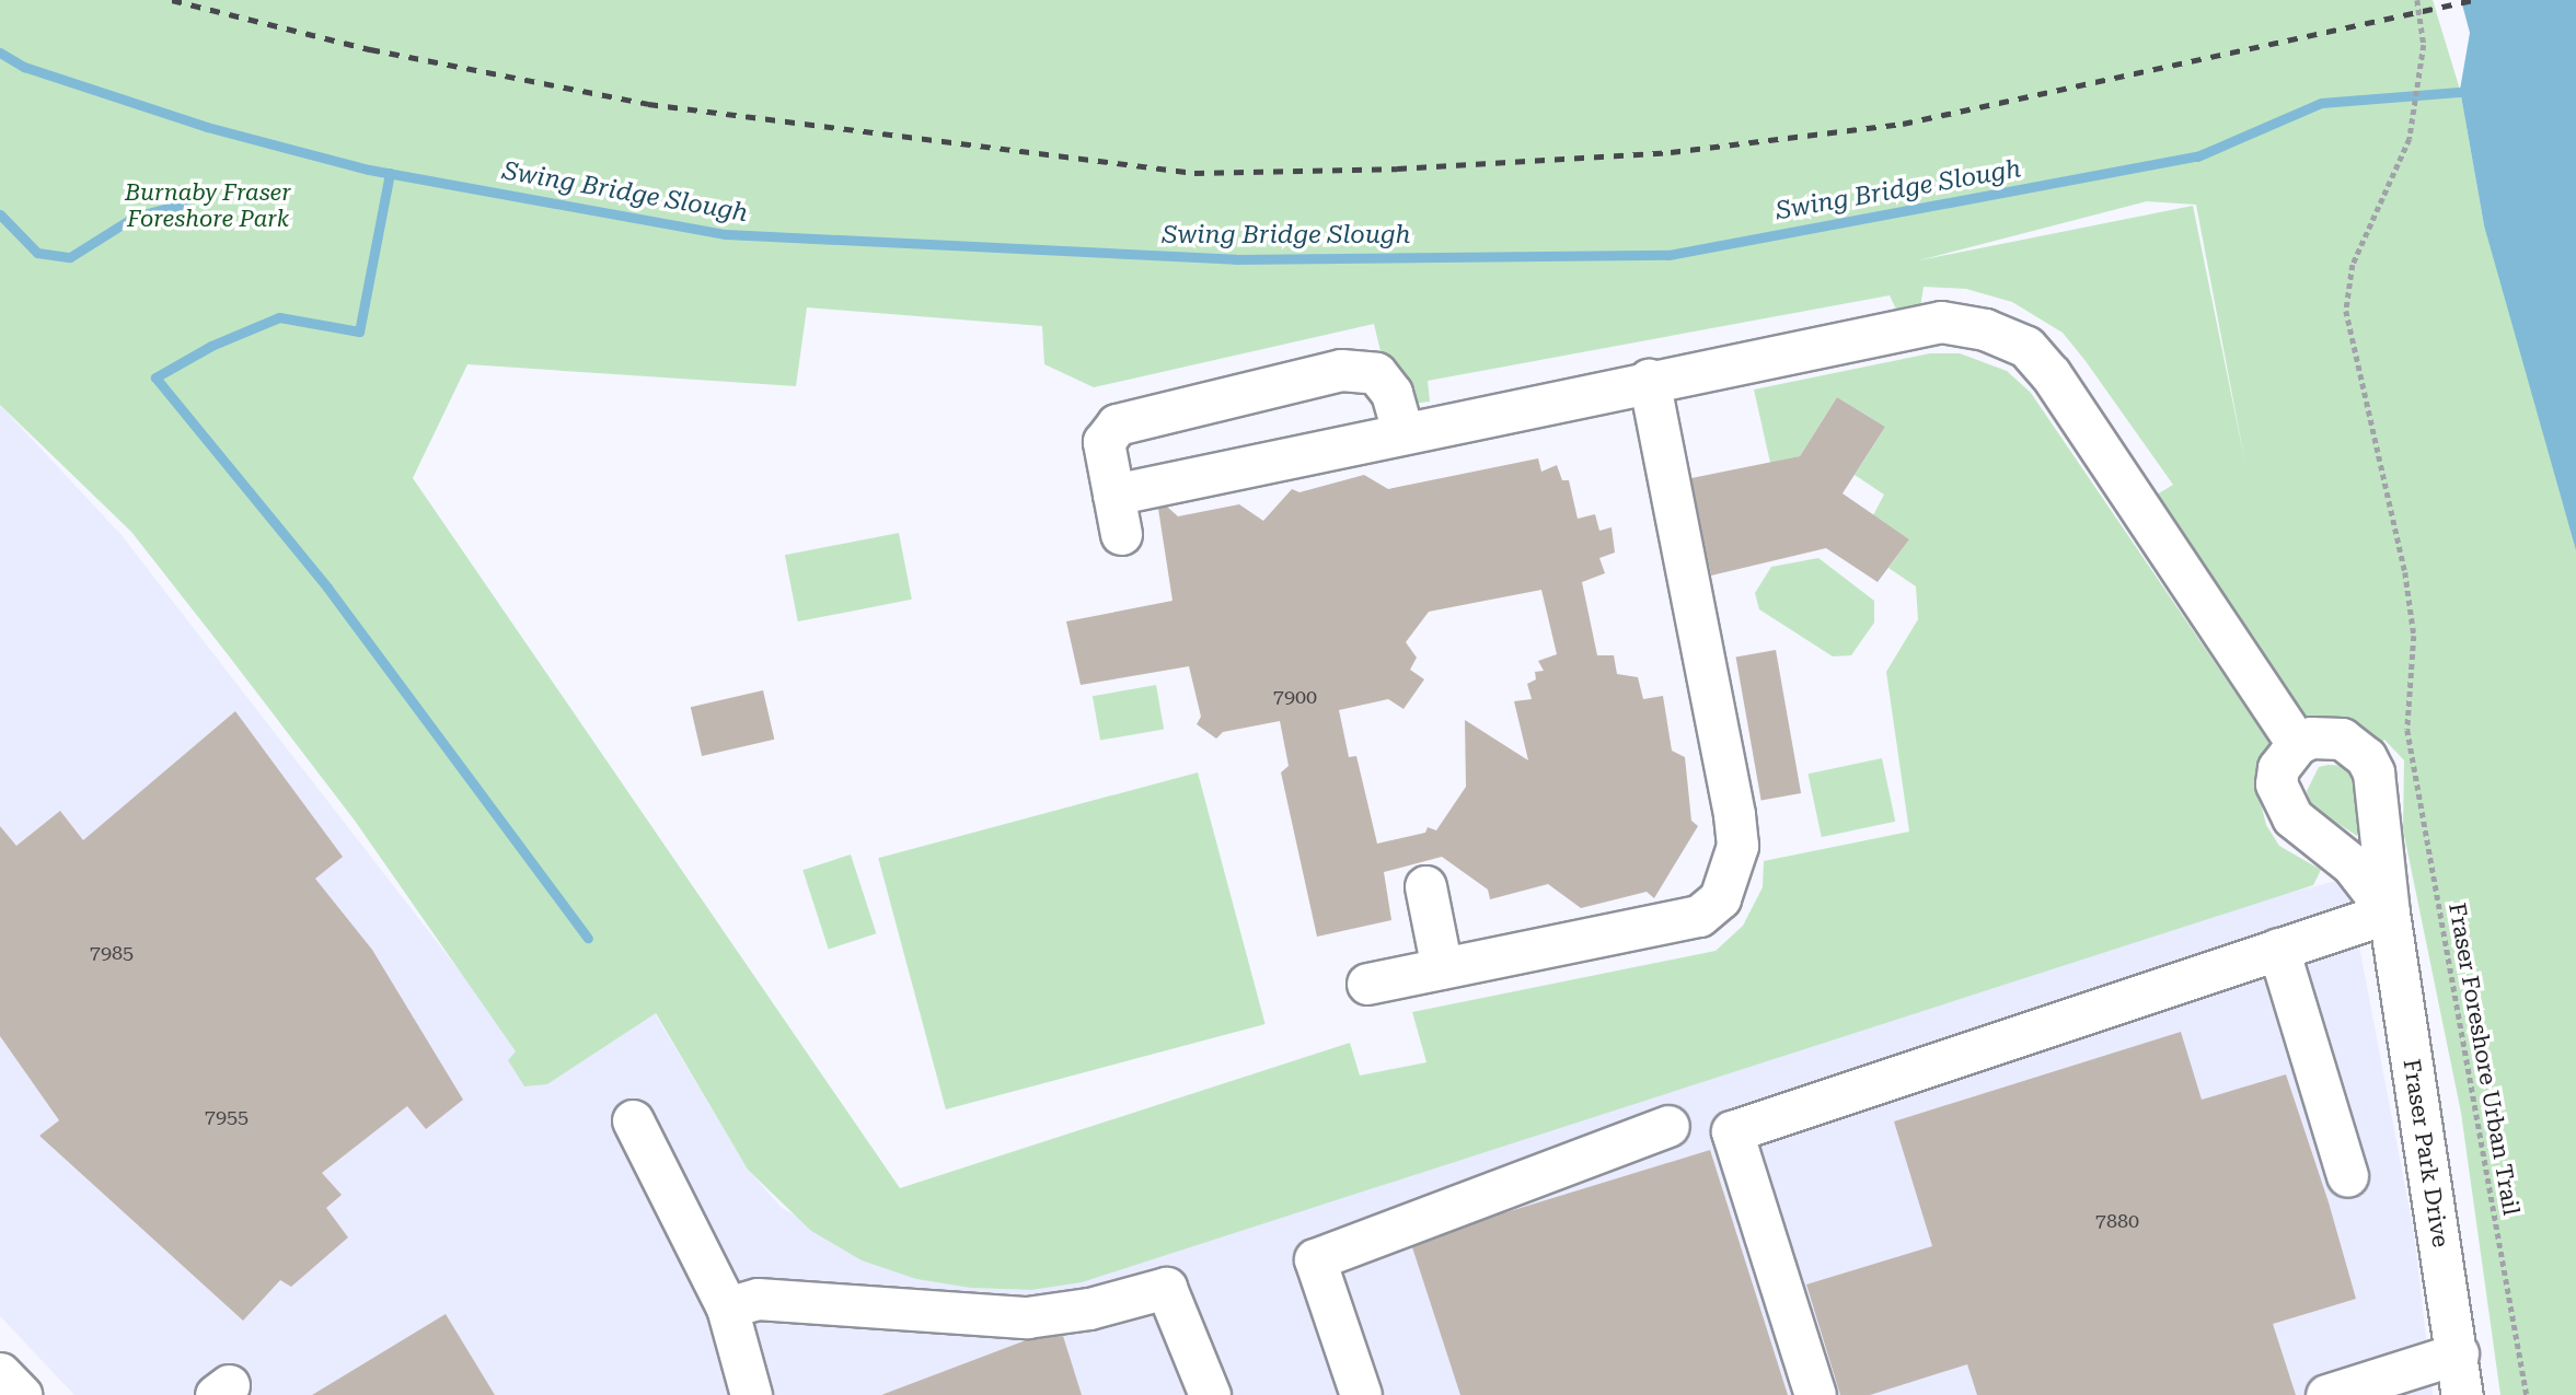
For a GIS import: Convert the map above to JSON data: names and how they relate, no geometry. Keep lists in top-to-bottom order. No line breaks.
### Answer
{"streets":{"street":["Fraser Park Drive"],"path":["Fraser Foreshore Urban Trail"]},"water":["Swing Bridge Slough"],"parks":["Burnaby Fraser Foreshore Park"],"house_numbers":["7900","7985","7955","7880"]}
